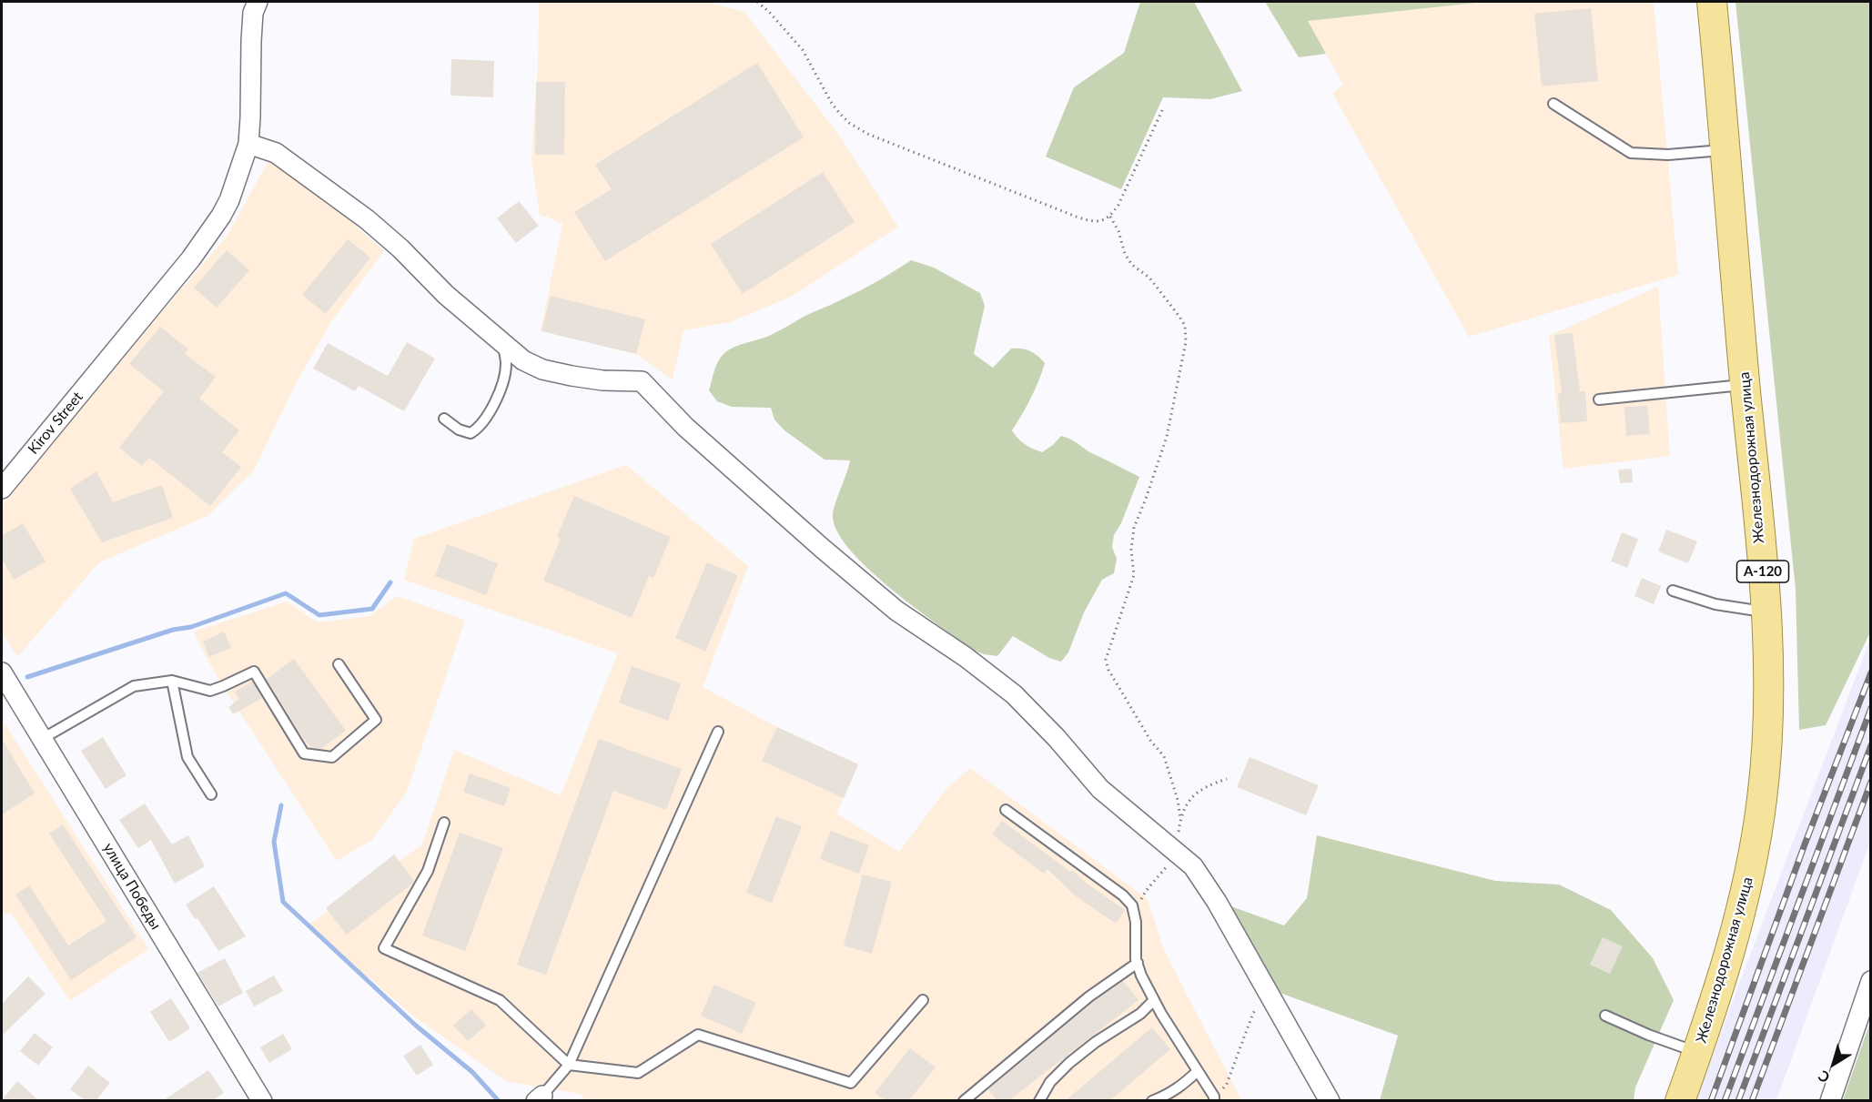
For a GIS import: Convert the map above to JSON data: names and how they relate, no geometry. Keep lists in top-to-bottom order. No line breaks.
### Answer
{"streets":{"main road":["Железнодорожная улица","А-120"],"street":["Kirov Street","улица Победы"]},"north":"bottom left"}
